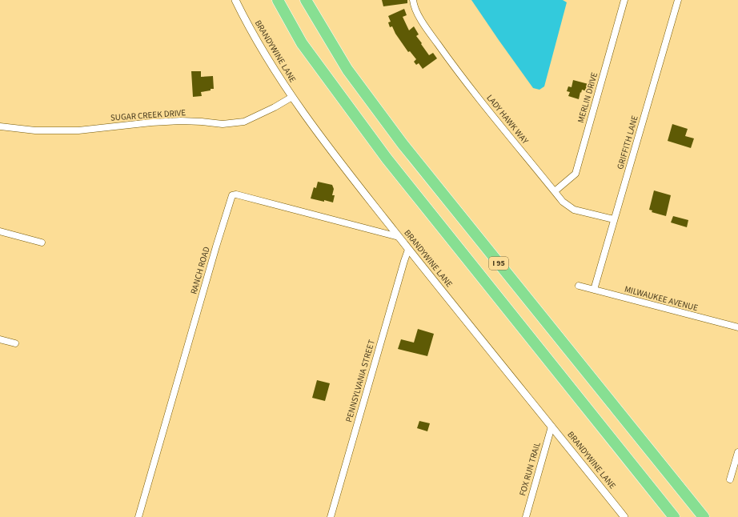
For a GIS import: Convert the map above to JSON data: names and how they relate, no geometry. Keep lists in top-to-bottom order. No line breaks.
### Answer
{"streets":{"highway":["I 95"],"street":["BRANDYWINE LANE","MERLIN DRIVE","SUGAR CREEK DRIVE","LADY HAWK WAY","GRIFFITH LANE","RANCH ROAD","MILWAUKEE AVENUE","PENNSYLVANIA STREET","FOX RUN TRAIL"]},"crossings":[["BRANDYWINE LANE","SUGAR CREEK DRIVE"],["BRANDYWINE LANE","RANCH ROAD"],["BRANDYWINE LANE","PENNSYLVANIA STREET"],["BRANDYWINE LANE","FOX RUN TRAIL"],["MERLIN DRIVE","LADY HAWK WAY"],["LADY HAWK WAY","GRIFFITH LANE"],["GRIFFITH LANE","MILWAUKEE AVENUE"]]}
